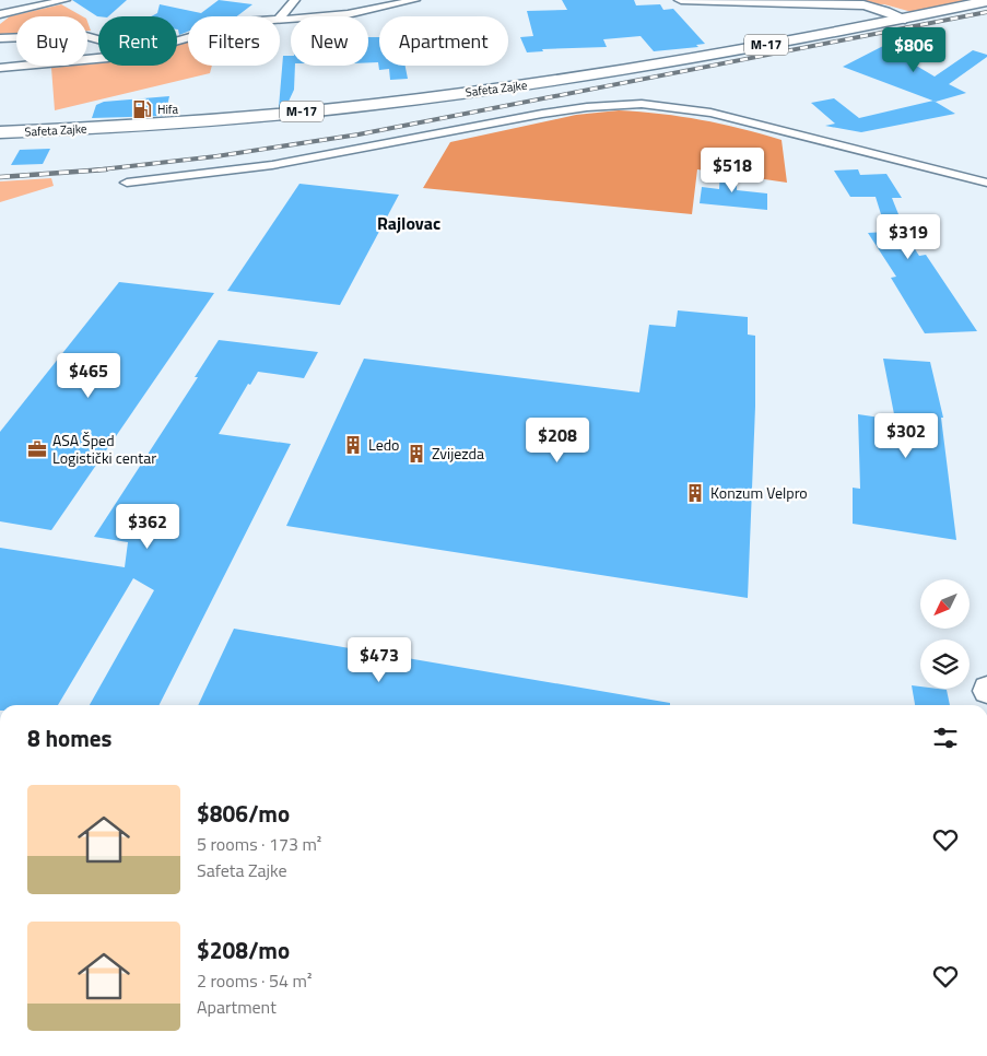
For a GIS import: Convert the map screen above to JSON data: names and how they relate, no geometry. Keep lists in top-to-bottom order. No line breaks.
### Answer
{"streets":{"main road":["M-17","Safeta Zajke"]},"districts":["Rajlovac"],"places":{"fuel station":["Hifa"],"building":["Ledo","Zvijezda","Konzum Velpro"],"office":["ASA Šped Logistički centar"]},"north":"bottom left","page":{"chip":["Buy","Rent","Filters","New","Apartment"],"price":["$806","$518","$319","$465","$302","$208","$362","$473"],"heading":"8 homes","list":[{"name":"$806/mo","note":"5 rooms · 173 m² · Safeta Zajke"},{"name":"$208/mo","note":"2 rooms · 54 m² · Apartment"}]}}
